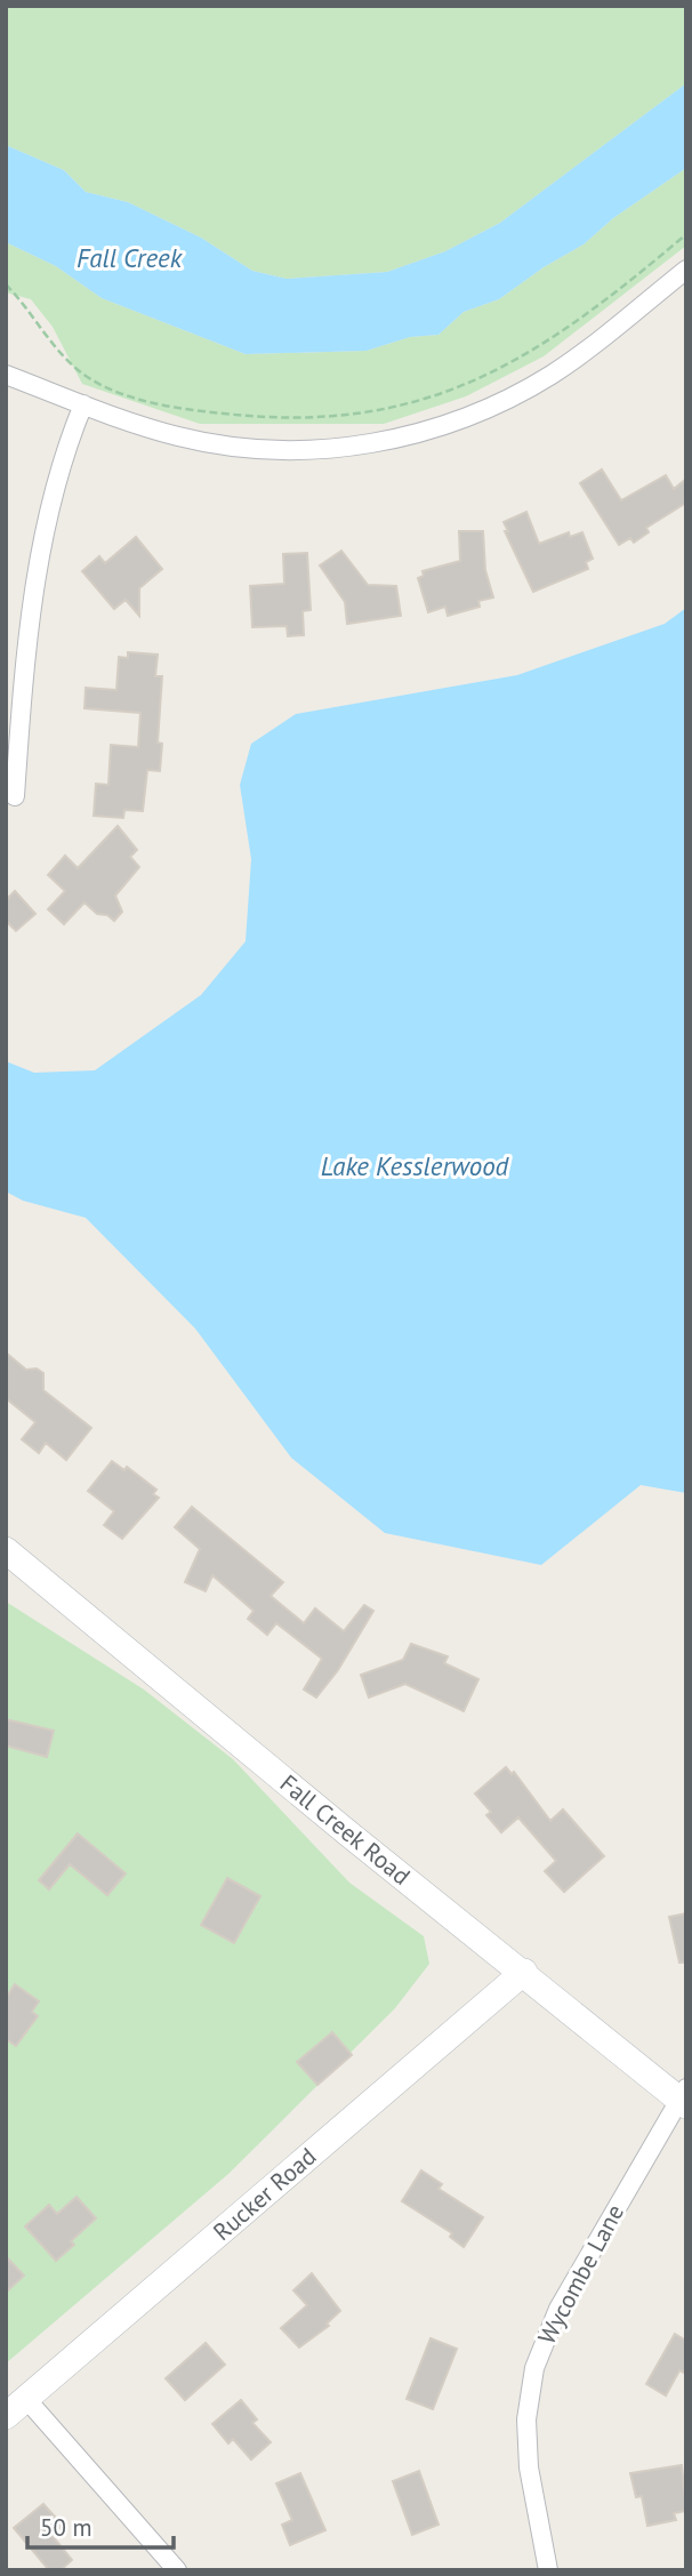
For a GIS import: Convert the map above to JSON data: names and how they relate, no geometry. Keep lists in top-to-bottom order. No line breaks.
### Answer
{"streets":{"main road":["Fall Creek Road","Rucker Road"],"street":["Wycombe Lane"]},"crossings":[["Fall Creek Road","Rucker Road"],["Fall Creek Road","Wycombe Lane"]],"water":["Fall Creek","Lake Kesslerwood"],"scale_bar":"50 m"}
